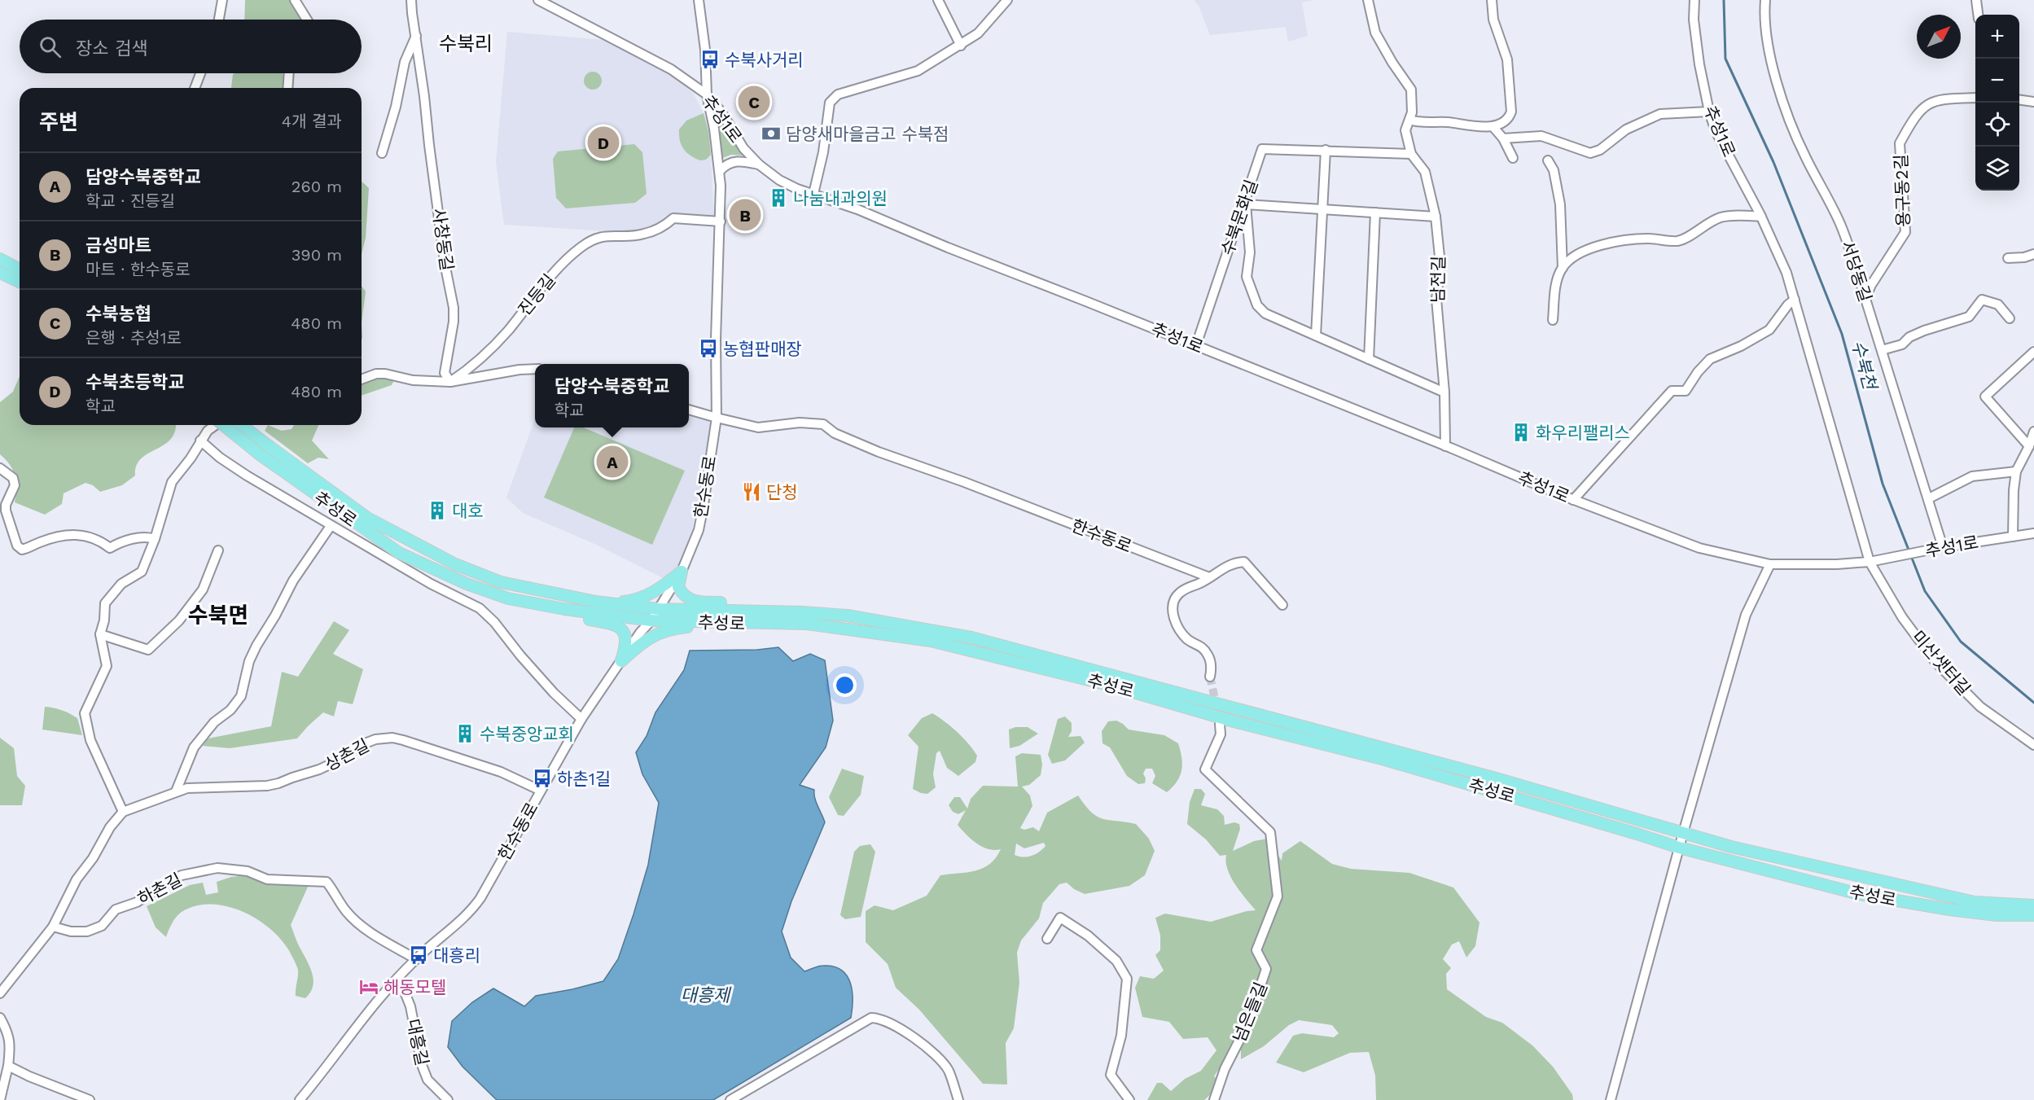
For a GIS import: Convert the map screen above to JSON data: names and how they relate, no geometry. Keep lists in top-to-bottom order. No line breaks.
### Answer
{"streets":{"main road":["추성로"],"street":["추성1로","용구동2길","수북문화길","사창동길","서당동길","남전길","진등길","한수동로","미산샛터길","상촌길","하촌길","넘은들길","대흥길"]},"crossings":[["추성1로","수북문화길"],["추성1로","서당동길"],["추성1로","남전길"],["추성1로","한수동로"],["추성1로","미산샛터길"],["용구동2길","서당동길"],["수북문화길","남전길"],["사창동길","진등길"],["진등길","한수동로"],["한수동로","추성로"],["한수동로","상촌길"],["한수동로","하촌길"],["한수동로","대흥길"]],"districts":["수북리","수북면"],"water":["수북천","대흥제"],"places":{"bus stop":["수북사거리","농협판매장","하촌1길","대흥리"],"bank":["담양새마을금고 수북점"],"building":["나눔내과의원","화우리팰리스","대호","수북중앙교회"],"restaurant":["단청"],"hotel":["해동모텔"]},"north":"top right","page":{"map_buttons":["+","−"],"search":"장소 검색","pins":["C","D","B","A"],"heading":["주변","4개 결과"],"list":[{"mark":"A","name":"담양수북중학교","note":"학교 · 진등길","value":"260 m"},{"mark":"B","name":"금성마트","note":"마트 · 한수동로","value":"390 m"},{"mark":"C","name":"수북농협","note":"은행 · 추성1로","value":"480 m"},{"mark":"D","name":"수북초등학교","note":"학교","value":"480 m"}],"popup":["담양수북중학교","학교"]}}
